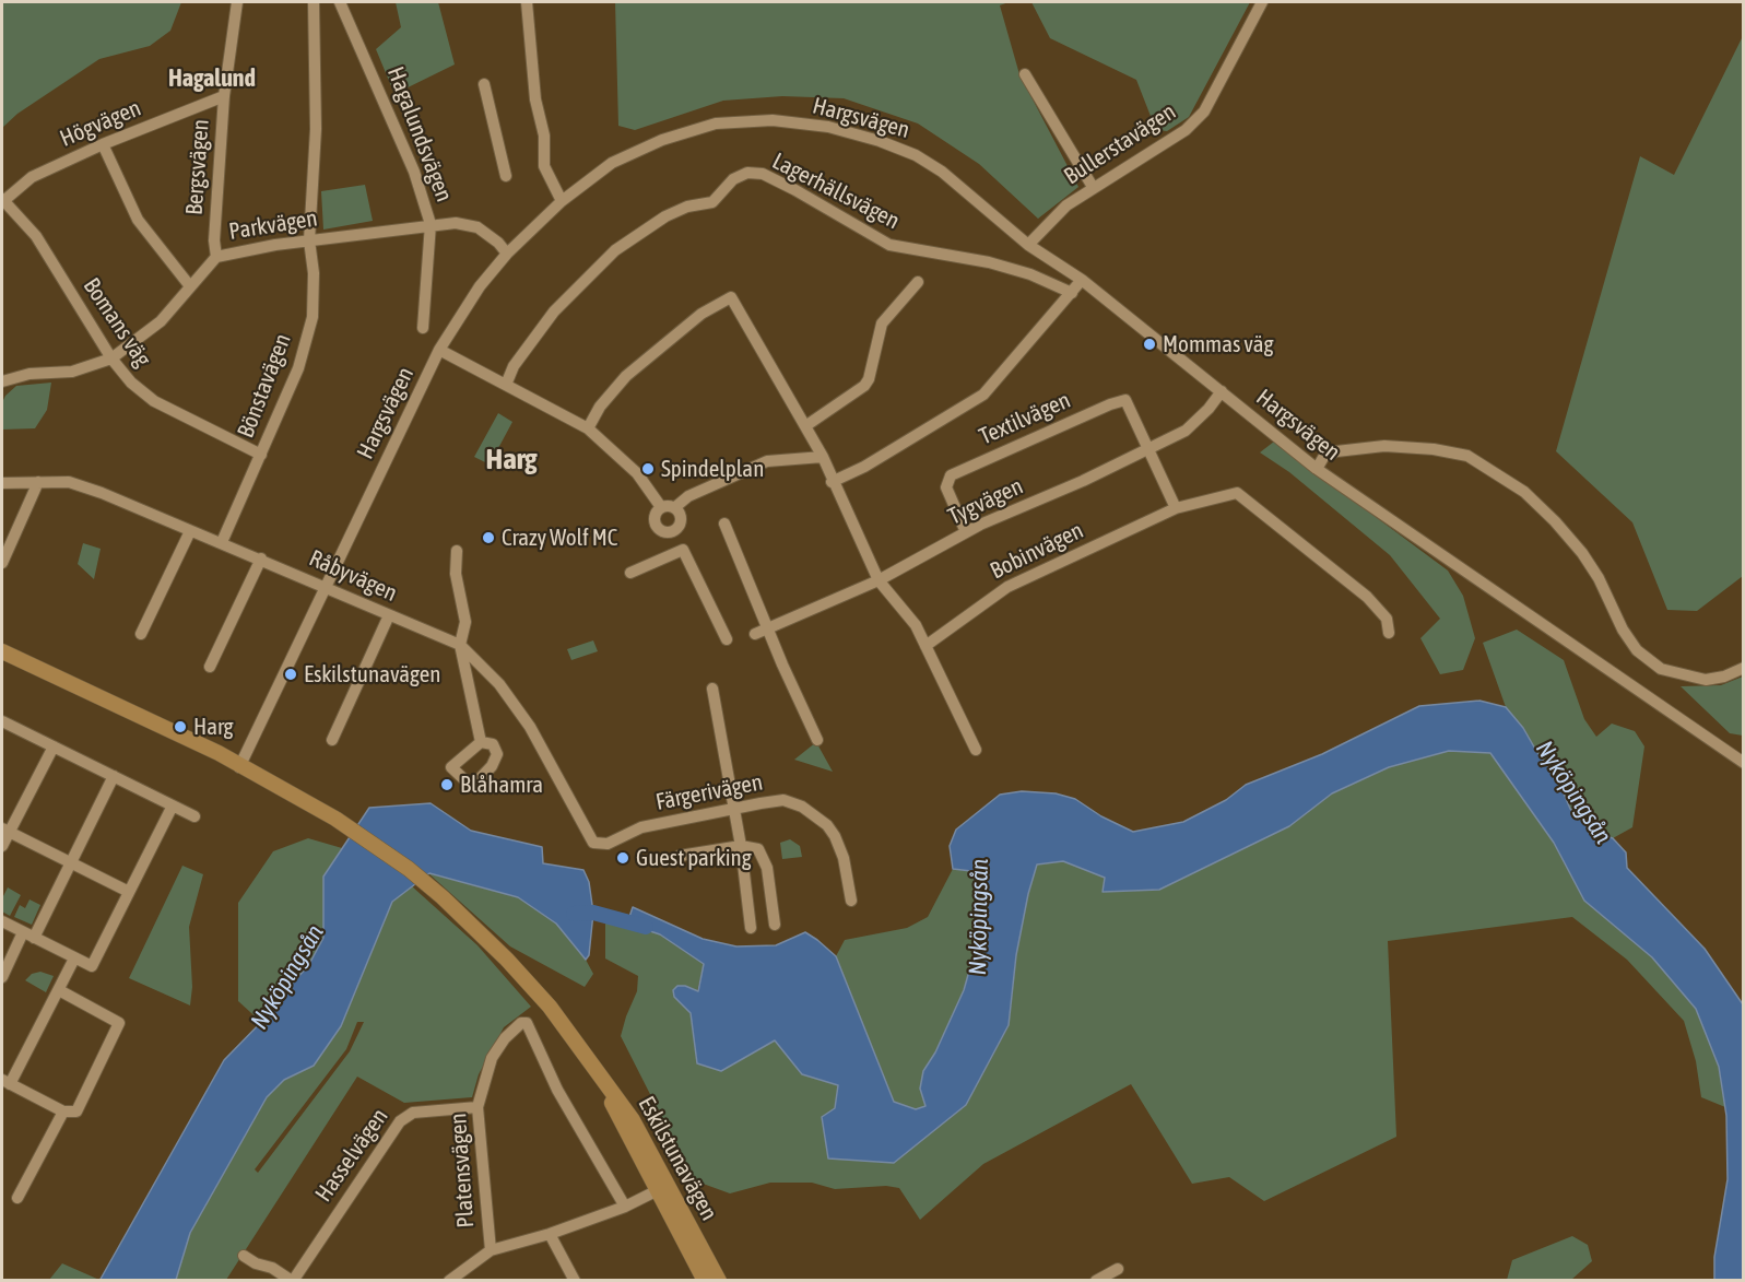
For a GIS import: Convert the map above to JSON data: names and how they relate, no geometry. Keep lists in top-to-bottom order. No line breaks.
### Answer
{"streets":{"main road":["Eskilstunavägen"],"street":["Hargsvägen","Högvägen","Hagalundsvägen","Bullerstavägen","Bergsvägen","Lagerhällsvägen","Parkvägen","Bomans väg","Bönstavägen","Textilvägen","Tygvägen","Bobinvägen","Råbyvägen","Färgerivägen","Hasselvägen","Platensvägen"]},"crossings":[["Hargsvägen","Bullerstavägen"],["Hargsvägen","Parkvägen"],["Hargsvägen","Tygvägen"],["Hargsvägen","Råbyvägen"],["Hargsvägen","Eskilstunavägen"],["Högvägen","Bergsvägen"],["Högvägen","Bomans väg"],["Hagalundsvägen","Parkvägen"],["Bergsvägen","Parkvägen"],["Parkvägen","Bomans väg"],["Parkvägen","Bönstavägen"],["Bomans väg","Bönstavägen"],["Bönstavägen","Råbyvägen"],["Textilvägen","Tygvägen"],["Råbyvägen","Färgerivägen"],["Hasselvägen","Platensvägen"]],"districts":["Hagalund","Harg"],"water":["Nyköpingsån"],"places":["Mommas väg","Spindelplan","Crazy Wolf MC","Eskilstunavägen","Harg","Blåhamra","Guest parking"]}
